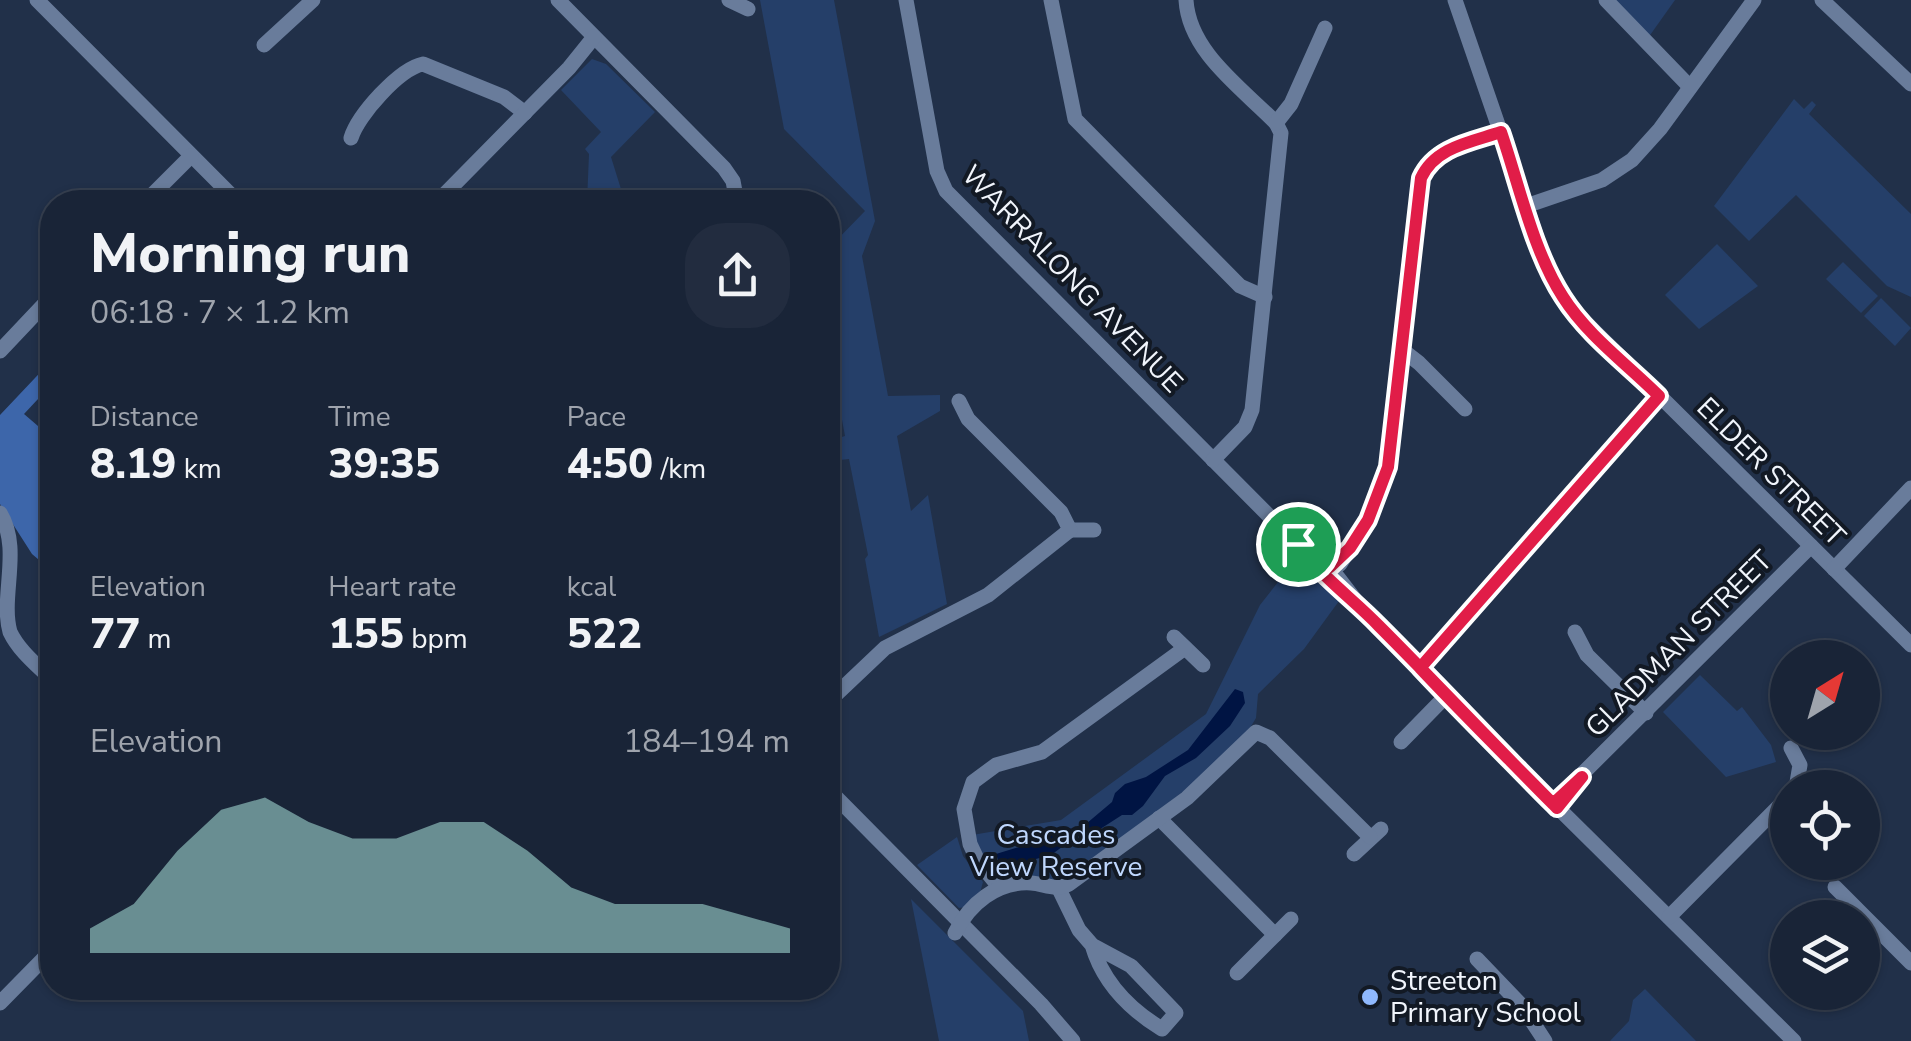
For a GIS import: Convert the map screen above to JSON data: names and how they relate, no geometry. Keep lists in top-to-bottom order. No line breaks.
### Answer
{"streets":{"street":["WARRALONG AVENUE","ELDER STREET","GLADMAN STREET"]},"crossings":[["WARRALONG AVENUE","GLADMAN STREET"],["ELDER STREET","GLADMAN STREET"]],"parks":["Cascades View Reserve"],"places":["Streeton Primary School"],"north":"top right","page":{"heading":["Morning run","06:18 · 7 × 1.2 km"],"stats":[["Distance","8.19 km"],["Time","39:35"],["Pace","4:50 /km"],["Elevation","77 m"],["Heart rate","155 bpm"],["kcal","522"]],"chart":["Elevation","184–194 m"]}}
